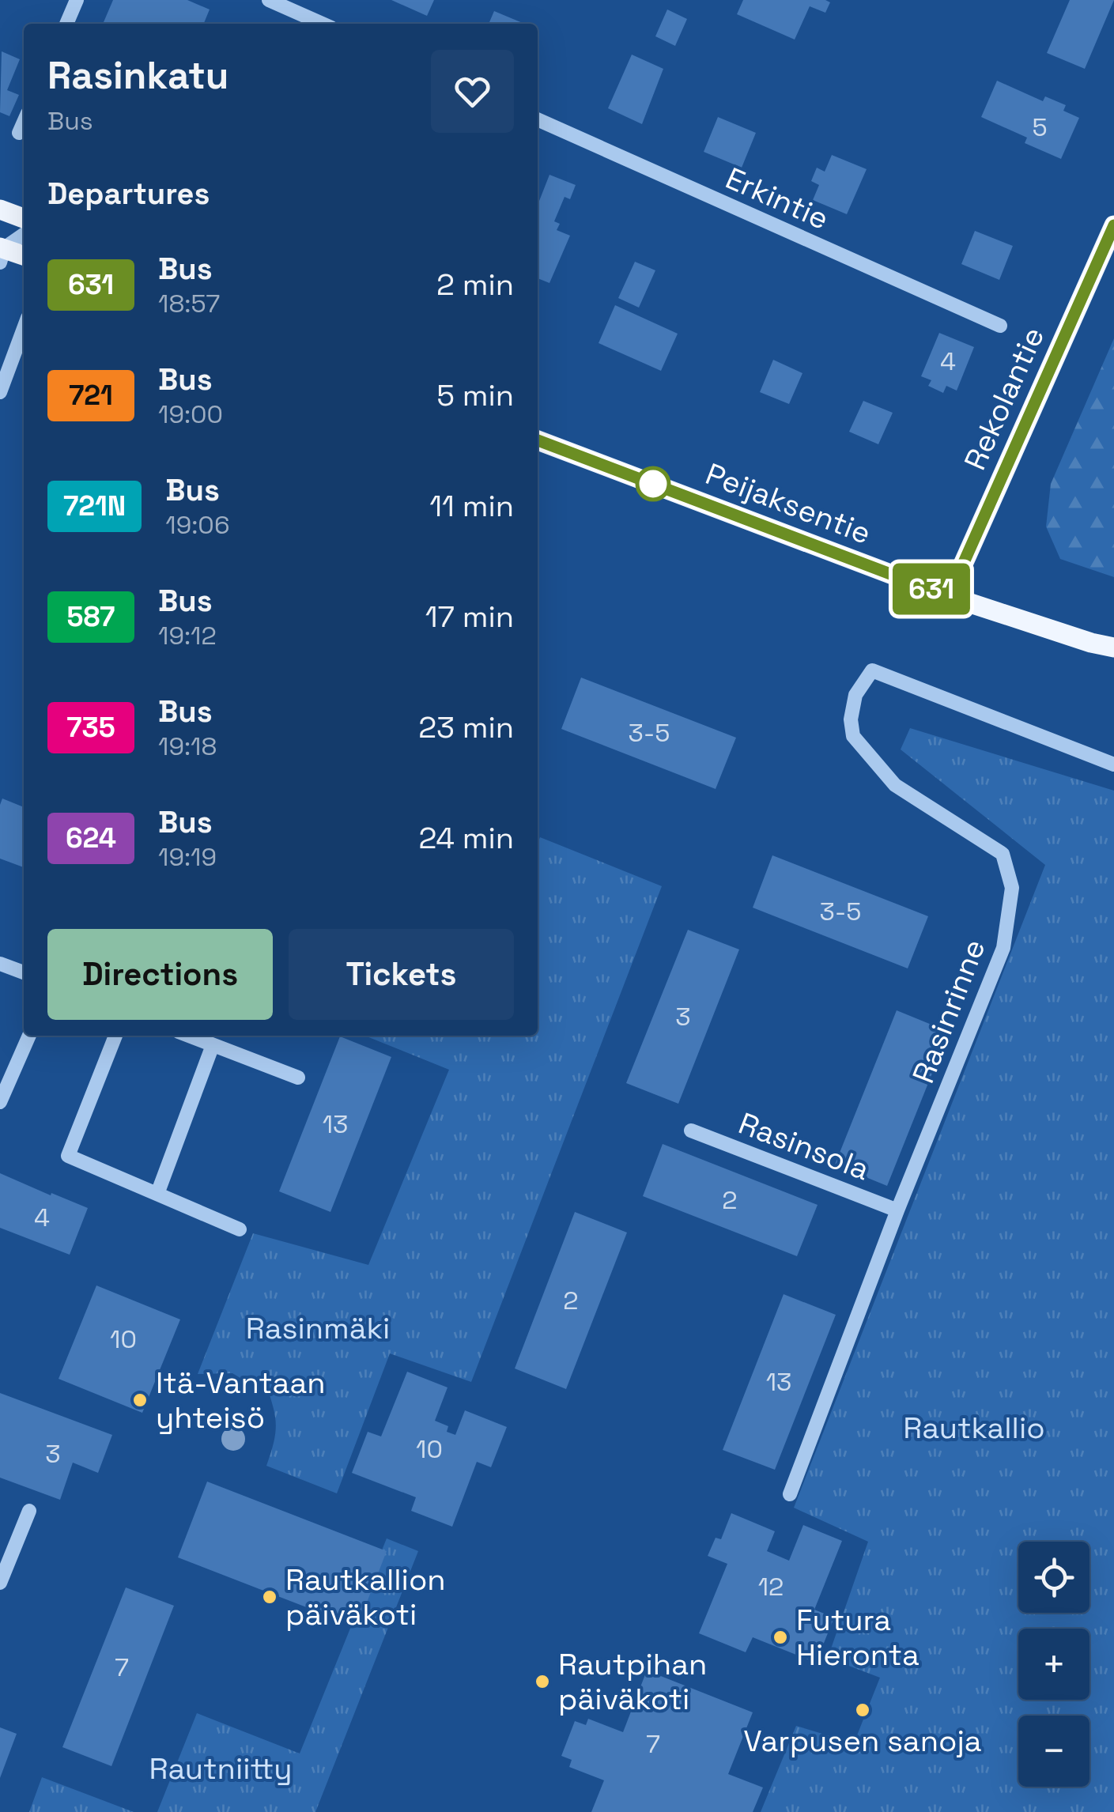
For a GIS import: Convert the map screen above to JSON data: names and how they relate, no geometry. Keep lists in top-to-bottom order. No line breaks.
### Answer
{"streets":{"main road":["Rekolantie","Peijaksentie"],"street":["Erkintie","Rasinrinne","Rasinsola"]},"crossings":[["Rekolantie","Peijaksentie"],["Rasinrinne","Rasinsola"]],"parks":["Rasinmäki","Rautkallio","Rautniitty"],"places":["Itä-Vantaan yhteisö","Rautkallion päiväkoti","Futura Hieronta","Rautpihan päiväkoti","Varpusen sanoja"],"lines":["bus line 631"],"house_numbers":["5","4","3-5","3-5","3","13","2","4","2","10","13","10","3","12","7","7"],"page":{"on_map":"631","heading":[["Rasinkatu","Bus"],"Departures"],"list":[{"mark":"631","name":"Bus","note":"18:57","value":"2 min"},{"mark":"721","name":"Bus","note":"19:00","value":"5 min"},{"mark":"721N","name":"Bus","note":"19:06","value":"11 min"},{"mark":"587","name":"Bus","note":"19:12","value":"17 min"},{"mark":"735","name":"Bus","note":"19:18","value":"23 min"},{"mark":"624","name":"Bus","note":"19:19","value":"24 min"}],"buttons":["Directions","Tickets"],"map_buttons":["+","−"]}}
